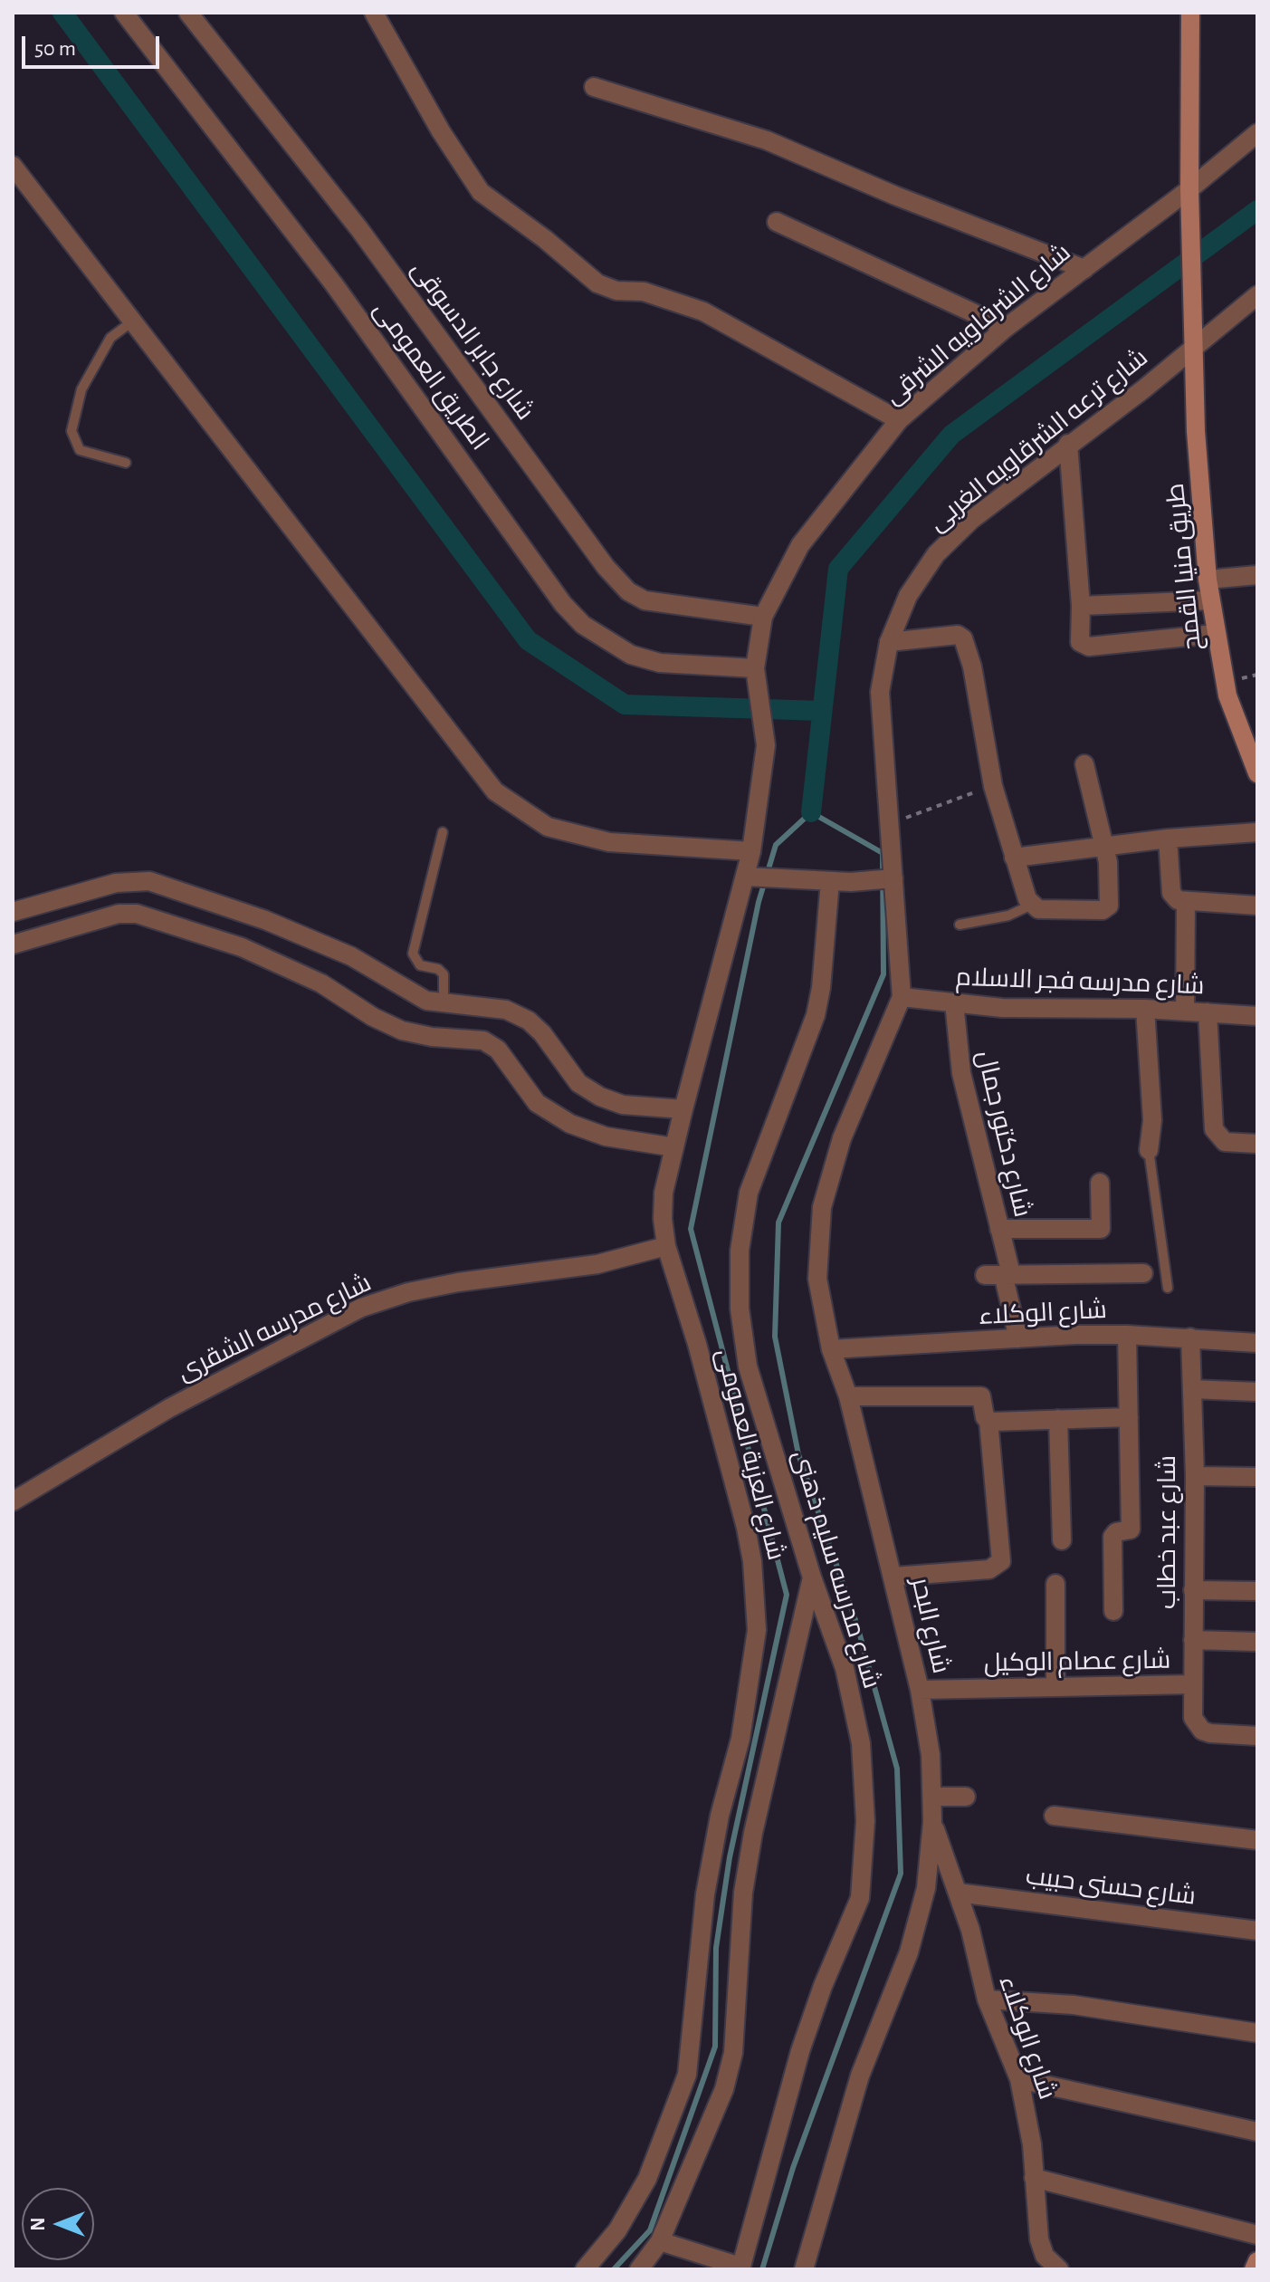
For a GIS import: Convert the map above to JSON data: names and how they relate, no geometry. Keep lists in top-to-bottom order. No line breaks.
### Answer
{"streets":{"main road":["طريق منيا القمح"],"street":["شارع الشرقاويه الشرقى","شارع جابر الدسوقى","الطريق العمومى","شارع ترعه الشرقاويه الغربى","شارع مدرسه فجر الاسلام","شارع دكتور جمال","شارع الوكلاء","شارع مدرسه الشقرى","شارع العزبة العمومى","شارع عبد خطاب","شارع مدرسه سليم ذهنى","شارع البحر","شارع عصام الوكيل","شارع حسنى حبيب"]},"crossings":[["شارع الشرقاويه الشرقى","شارع جابر الدسوقى"],["شارع الشرقاويه الشرقى","الطريق العمومى"],["شارع الشرقاويه الشرقى","طريق منيا القمح"],["شارع الشرقاويه الشرقى","شارع العزبة العمومى"],["شارع ترعه الشرقاويه الغربى","طريق منيا القمح"],["شارع ترعه الشرقاويه الغربى","شارع مدرسه فجر الاسلام"],["شارع ترعه الشرقاويه الغربى","شارع البحر"],["شارع مدرسه فجر الاسلام","شارع دكتور جمال"],["شارع مدرسه فجر الاسلام","شارع البحر"],["شارع دكتور جمال","شارع الوكلاء"],["شارع الوكلاء","شارع عبد خطاب"],["شارع الوكلاء","شارع البحر"],["شارع الوكلاء","شارع حسنى حبيب"],["شارع مدرسه الشقرى","شارع العزبة العمومى"],["شارع عبد خطاب","شارع عصام الوكيل"],["شارع البحر","شارع عصام الوكيل"]],"scale_bar":"50 m","north":"left"}
